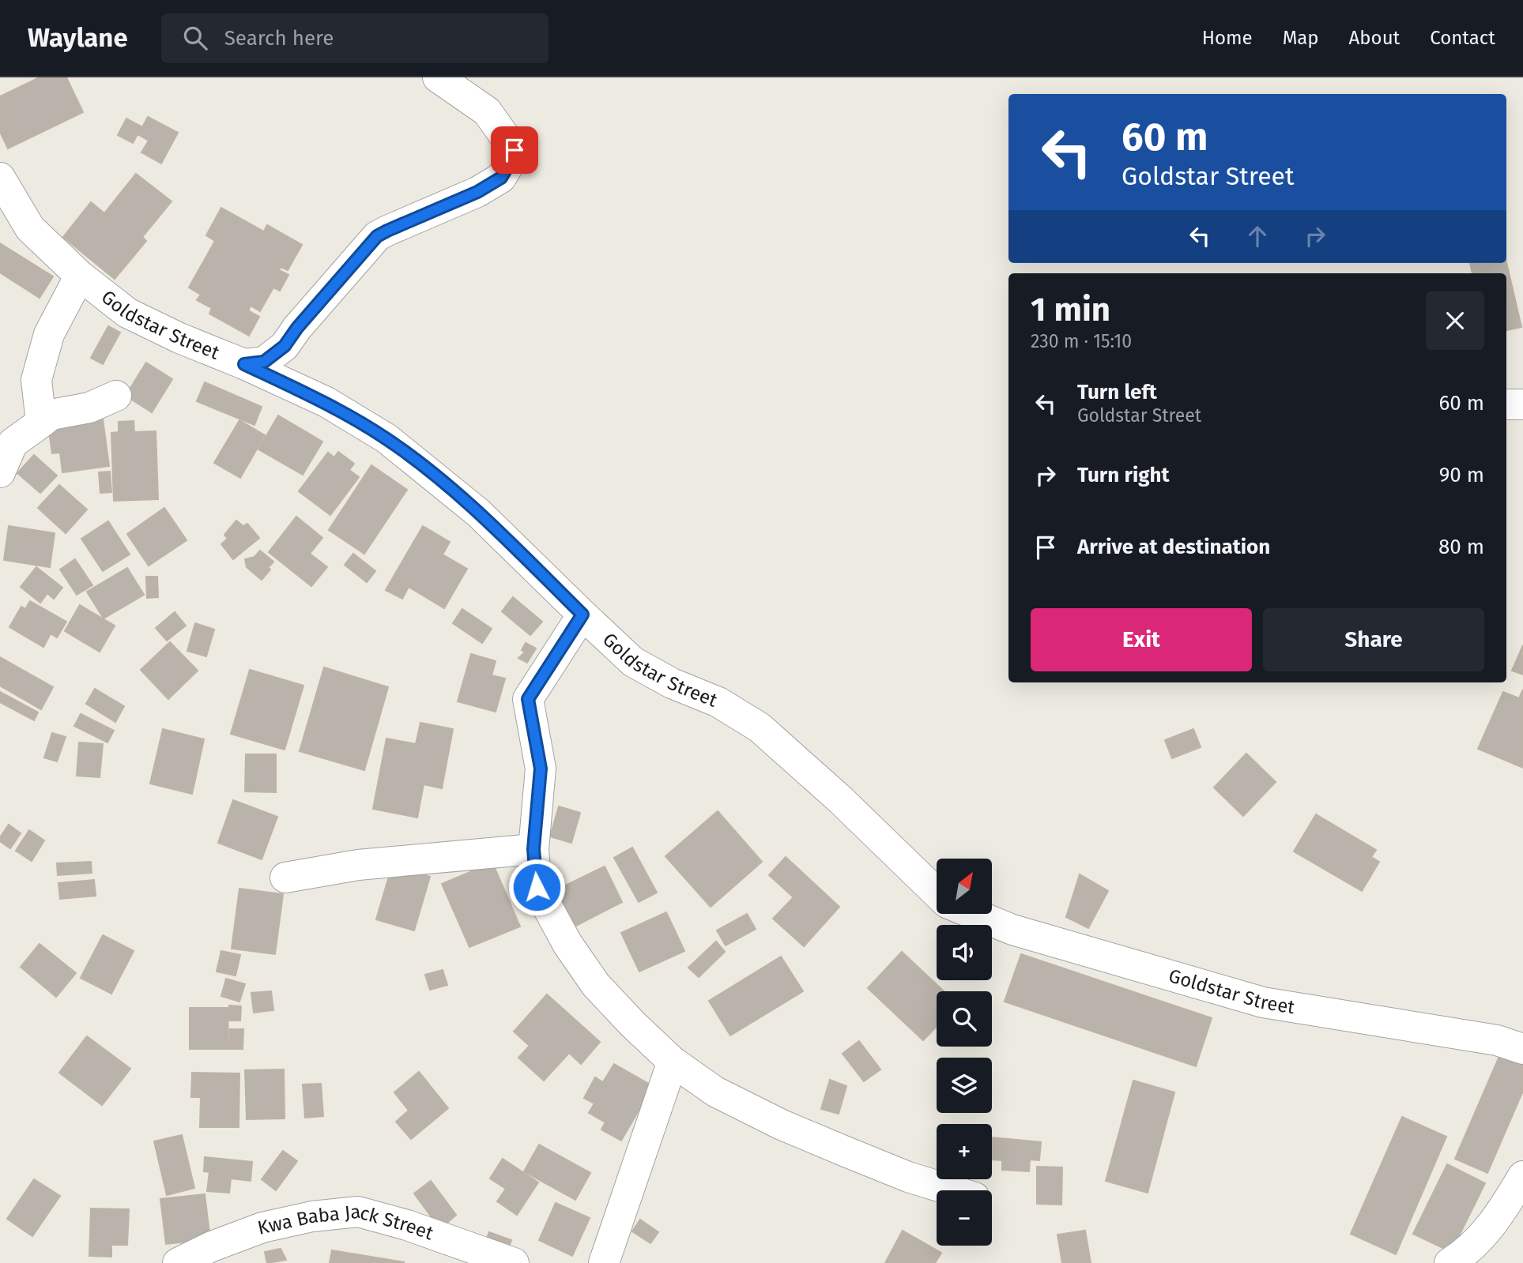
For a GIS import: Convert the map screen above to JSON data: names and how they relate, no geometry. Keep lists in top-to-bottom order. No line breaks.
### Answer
{"streets":{"street":["Goldstar Street","Kwa Baba Jack Street"]},"north":"top right","page":{"header":"Waylane","search":"Search here","nav":["Home","Map","About","Contact"],"turn":["60 m","Goldstar Street"],"heading":["1 min","230 m · 15:10"],"list":[{"name":"Turn left","note":"Goldstar Street","value":"60 m"},{"name":"Turn right","value":"90 m"},{"name":"Arrive at destination","value":"80 m"}],"buttons":["Exit","Share"],"map_buttons":["+","−"]}}
